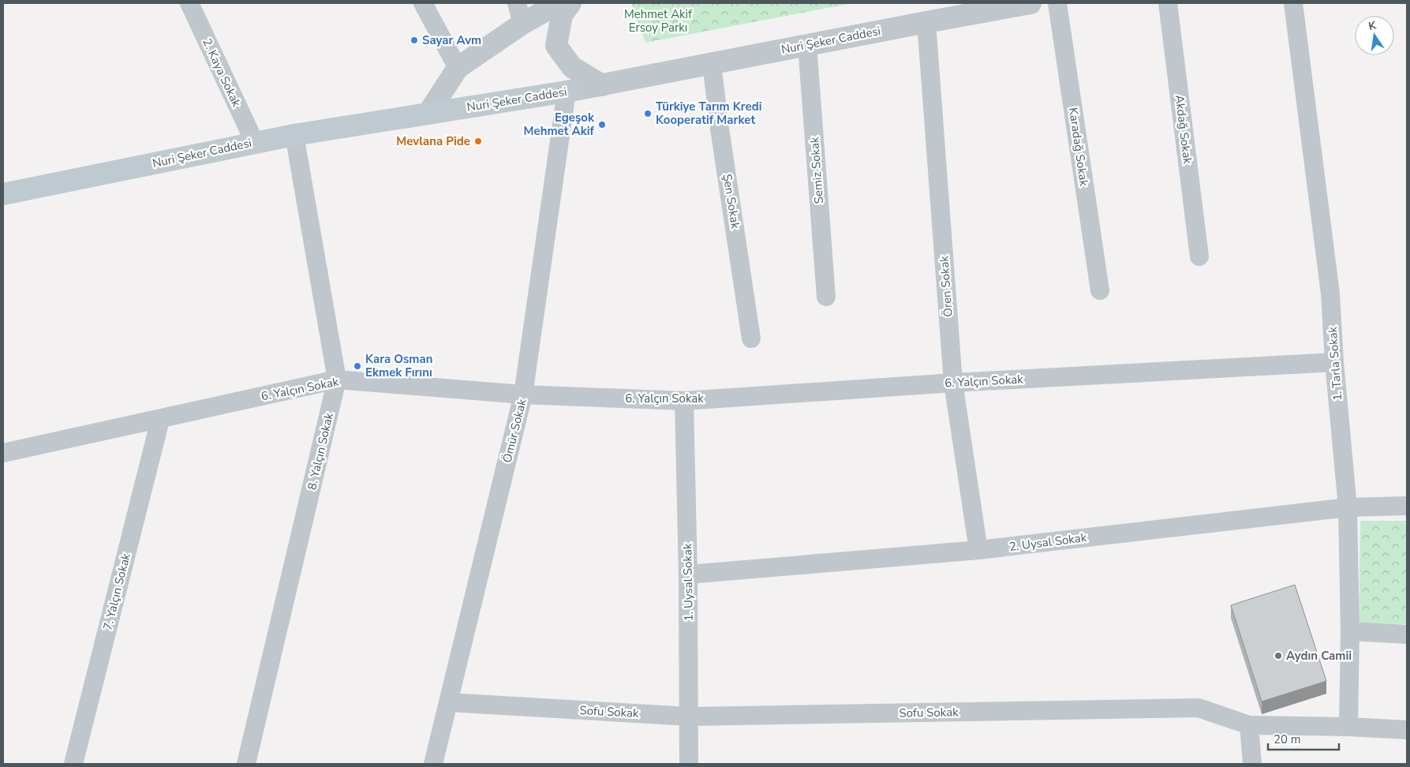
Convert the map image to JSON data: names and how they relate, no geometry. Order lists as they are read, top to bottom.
{
  "streets": {
    "main road": ["Nuri Şeker Caddesi"],
    "street": [
      "2. Kaya Sokak",
      "Akdağ Sokak",
      "Karadağ Sokak",
      "Semiz Sokak",
      "Şen Sokak",
      "Ören Sokak",
      "1. Tarla Sokak",
      "6. Yalçın Sokak",
      "Ömür Sokak",
      "8. Yalçın Sokak",
      "2. Uysal Sokak",
      "1. Uysal Sokak",
      "7. Yalçın Sokak",
      "Sofu Sokak"
    ]
  },
  "crossings": [
    ["Nuri Şeker Caddesi", "2. Kaya Sokak"],
    ["Nuri Şeker Caddesi", "Semiz Sokak"],
    ["Nuri Şeker Caddesi", "Şen Sokak"],
    ["Nuri Şeker Caddesi", "Ören Sokak"],
    ["Nuri Şeker Caddesi", "Ömür Sokak"],
    ["Nuri Şeker Caddesi", "8. Yalçın Sokak"],
    ["Ören Sokak", "6. Yalçın Sokak"],
    ["Ören Sokak", "2. Uysal Sokak"],
    ["1. Tarla Sokak", "6. Yalçın Sokak"],
    ["1. Tarla Sokak", "2. Uysal Sokak"],
    ["1. Tarla Sokak", "Sofu Sokak"],
    ["6. Yalçın Sokak", "Ömür Sokak"],
    ["6. Yalçın Sokak", "8. Yalçın Sokak"],
    ["6. Yalçın Sokak", "1. Uysal Sokak"],
    ["6. Yalçın Sokak", "7. Yalçın Sokak"],
    ["Ömür Sokak", "Sofu Sokak"],
    ["2. Uysal Sokak", "1. Uysal Sokak"],
    ["1. Uysal Sokak", "Sofu Sokak"]
  ],
  "parks": ["Mehmet Akif Ersoy Parkı"],
  "places": [
    "Sayar Avm",
    "Türkiye Tarım Kredi Kooperatif Market",
    "Egeşok Mehmet Akif",
    "Mevlana Pide",
    "Kara Osman Ekmek Fırını",
    "Aydın Camii"
  ],
  "scale_bar": "20 m",
  "north": "top"
}
